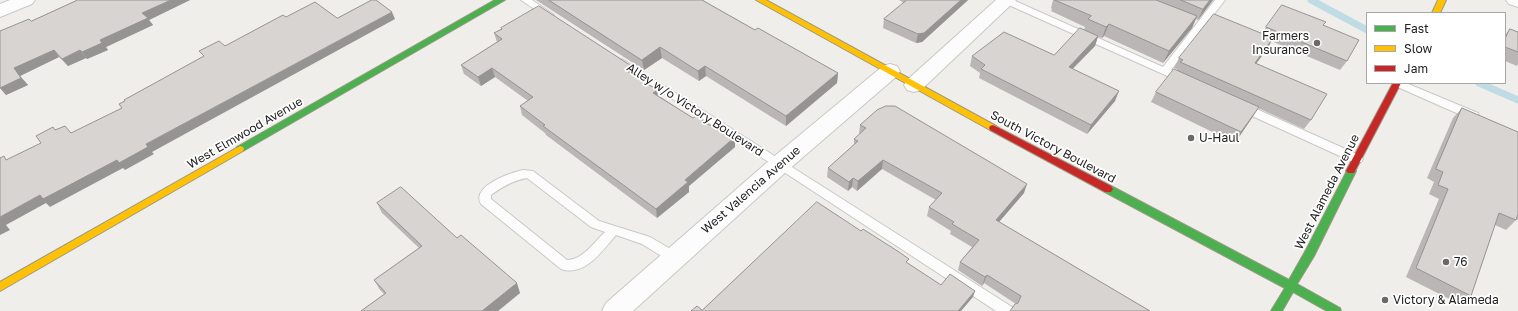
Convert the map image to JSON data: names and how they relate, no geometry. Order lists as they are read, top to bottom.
{
  "streets": {
    "main road": ["West Elmwood Avenue", "South Victory Boulevard", "West Alameda Avenue"],
    "street": ["West Valencia Avenue"],
    "lane": ["Alley w/o Victory Boulevard"]
  },
  "crossings": [
    ["Alley w/o Victory Boulevard", "West Valencia Avenue"],
    ["South Victory Boulevard", "West Valencia Avenue"],
    ["South Victory Boulevard", "West Alameda Avenue"]
  ],
  "places": [
    "Farmers Insurance",
    "U-Haul",
    "76",
    "Victory & Alameda"
  ],
  "legend": ["Fast", "Slow", "Jam"]
}
